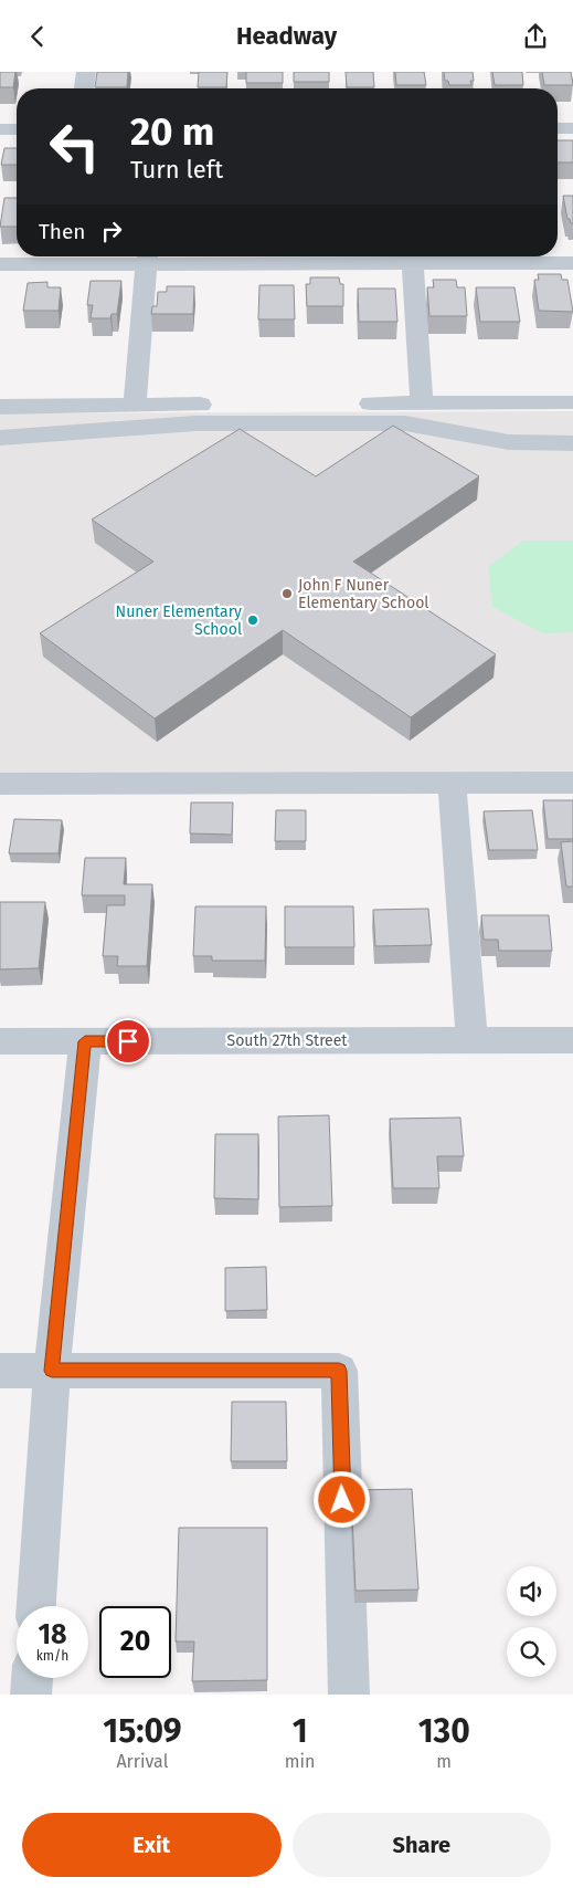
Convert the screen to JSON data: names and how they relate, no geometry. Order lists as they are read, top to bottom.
{
  "streets": {
    "street": ["South 27th Street"]
  },
  "places": ["John F Nuner Elementary School", "Nuner Elementary School"],
  "page": {
    "header": "Headway",
    "turn": ["20 m", "Turn left"],
    "then": "Then",
    "speed": "18 km/h",
    "limit": "20",
    "eta": [
      "15:09",
      "Arrival",
      "1",
      "min",
      "130",
      "m"
    ],
    "buttons": ["Exit", "Share"]
  }
}
